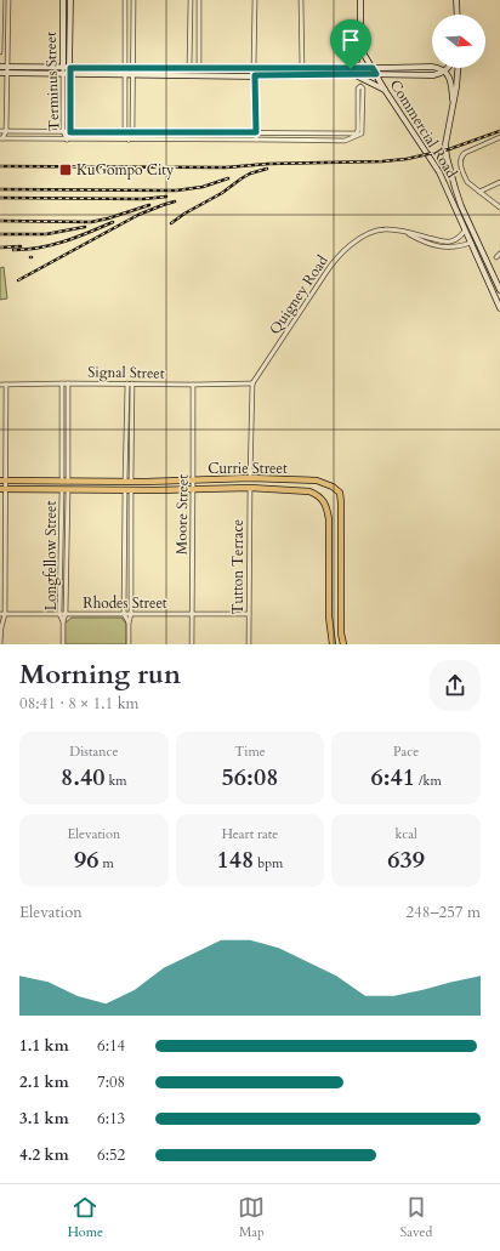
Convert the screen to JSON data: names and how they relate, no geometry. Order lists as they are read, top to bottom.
{
  "streets": {
    "main road": ["Currie Street"],
    "street": [
      "Terminus Street",
      "Commercial Road",
      "Quigney Road",
      "Signal Street",
      "Moore Street",
      "Longfellow Street",
      "Tutton Terrace",
      "Rhodes Street"
    ]
  },
  "crossings": [
    ["Commercial Road", "Quigney Road"],
    ["Quigney Road", "Signal Street"],
    ["Signal Street", "Moore Street"],
    ["Signal Street", "Longfellow Street"],
    ["Currie Street", "Moore Street"],
    ["Currie Street", "Longfellow Street"],
    ["Currie Street", "Tutton Terrace"],
    ["Moore Street", "Rhodes Street"],
    ["Longfellow Street", "Rhodes Street"],
    ["Tutton Terrace", "Rhodes Street"]
  ],
  "places": {
    "transit": ["KuGompo City"]
  },
  "north": "right",
  "page": {
    "heading": ["Morning run", "08:41 · 8 × 1.1 km"],
    "stats": [
      ["Distance", "8.40 km"],
      ["Time", "56:08"],
      ["Pace", "6:41 /km"],
      ["Elevation", "96 m"],
      ["Heart rate", "148 bpm"],
      ["kcal", "639"]
    ],
    "chart": ["Elevation", "248–257 m"],
    "list": [
      {
        "name": "1.1 km",
        "note": "6:14"
      },
      {
        "name": "2.1 km",
        "note": "7:08"
      },
      {
        "name": "3.1 km",
        "note": "6:13"
      },
      {
        "name": "4.2 km",
        "note": "6:52"
      }
    ],
    "tabs": ["Home", "Map", "Saved"]
  }
}
